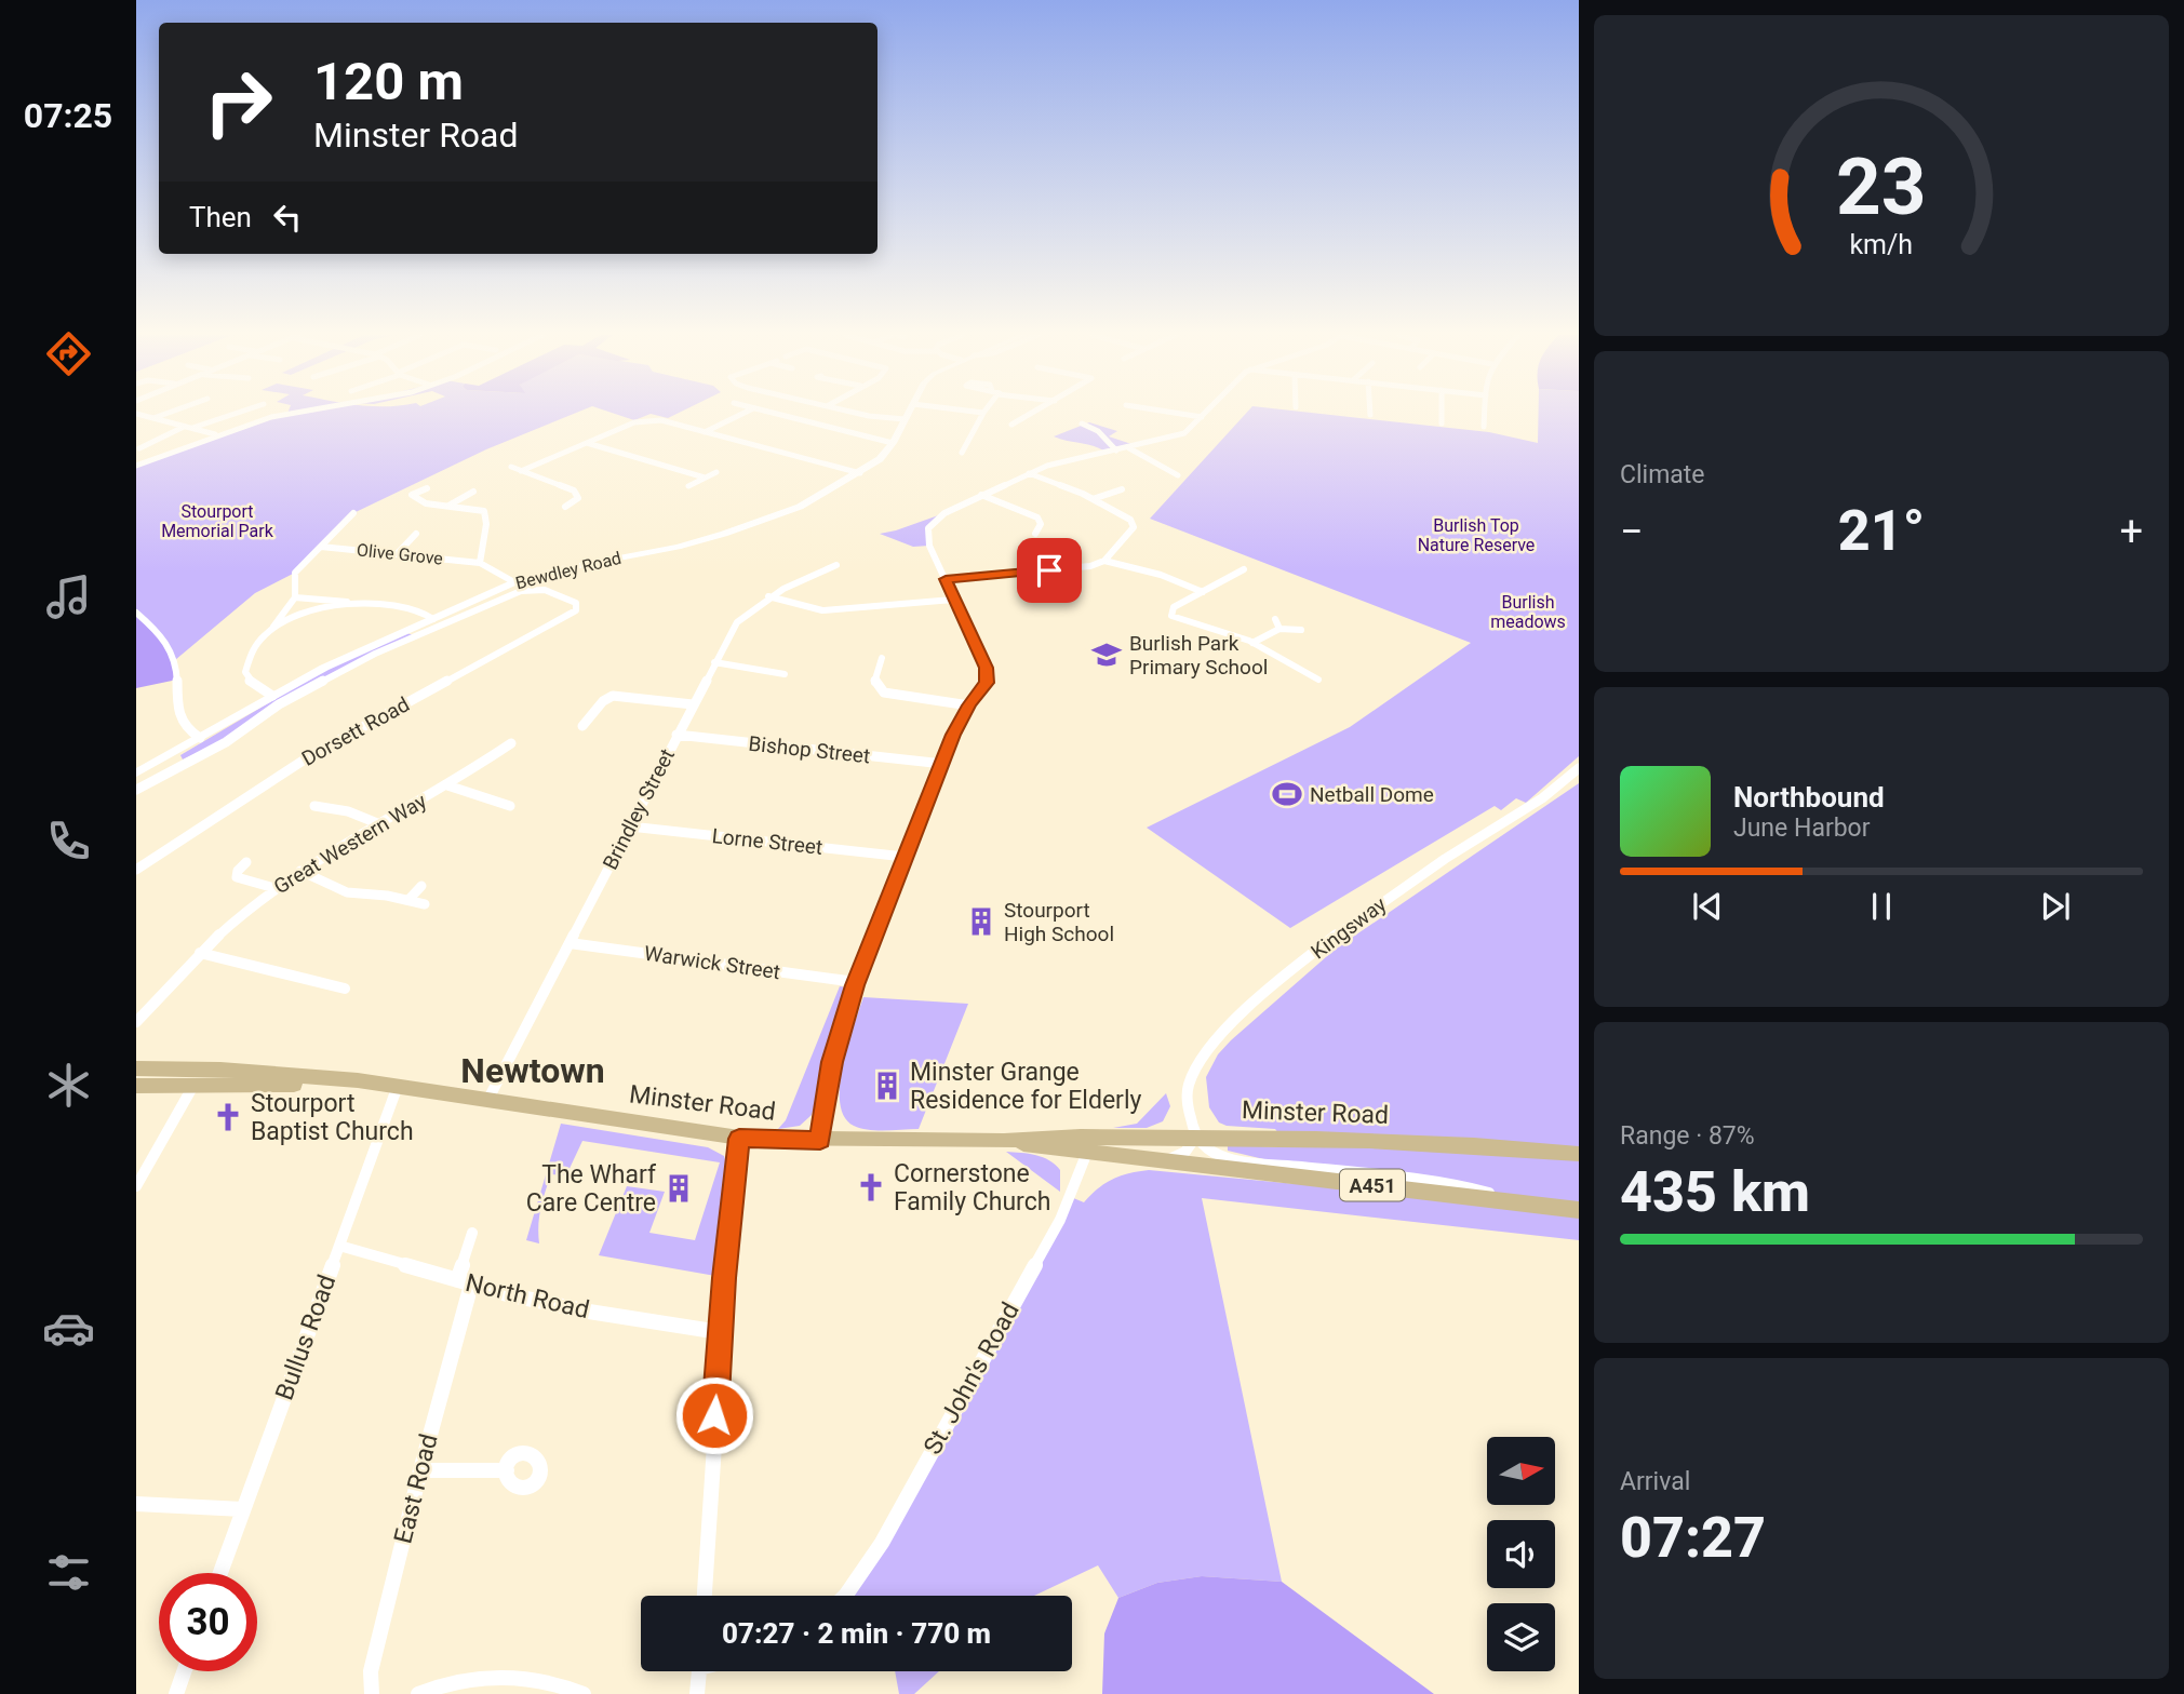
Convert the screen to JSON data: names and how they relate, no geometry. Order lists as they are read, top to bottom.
{
  "streets": {
    "main road": ["Bewdley Road", "Minster Road", "A451"],
    "street": [
      "Olive Grove",
      "Dorsett Road",
      "Bishop Street",
      "Brindley Street",
      "Lorne Street",
      "Great Western Way",
      "Kingsway",
      "Warwick Street",
      "North Road",
      "Bullus Road",
      "St. John's Road",
      "East Road"
    ]
  },
  "crossings": [
    ["Olive Grove", "Bewdley Road"],
    ["Bewdley Road", "Dorsett Road"],
    ["Bishop Street", "Brindley Street"],
    ["Brindley Street", "Lorne Street"],
    ["Brindley Street", "Warwick Street"],
    ["Brindley Street", "Minster Road"],
    ["Kingsway", "Minster Road"],
    ["Minster Road", "Bullus Road"],
    ["Minster Road", "St. John's Road"],
    ["North Road", "Bullus Road"],
    ["North Road", "East Road"]
  ],
  "districts": ["Newtown"],
  "parks": ["Stourport Memorial Park", "Burlish Top Nature Reserve", "Burlish meadows"],
  "places": {
    "school or university": ["Burlish Park Primary School"],
    "sports": ["Netball Dome"],
    "building": ["Stourport High School", "Minster Grange Residence for Elderly", "The Wharf Care Centre"],
    "church": ["Stourport Baptist Church", "Cornerstone Family Church"]
  },
  "north": "right",
  "page": {
    "tabs": "07:25",
    "turn": ["120 m", "Minster Road"],
    "then": "Then",
    "tile": [
      "Climate",
      ["Range · 87%", "435 km"],
      ["Arrival", "07:27"]
    ],
    "heat": ["−", "21°", "+"],
    "song": ["Northbound", "June Harbor"],
    "limit": "30",
    "trip": "07:27 · 2 min · 770 m",
    "gauge": ["23", "km/h"]
  }
}
